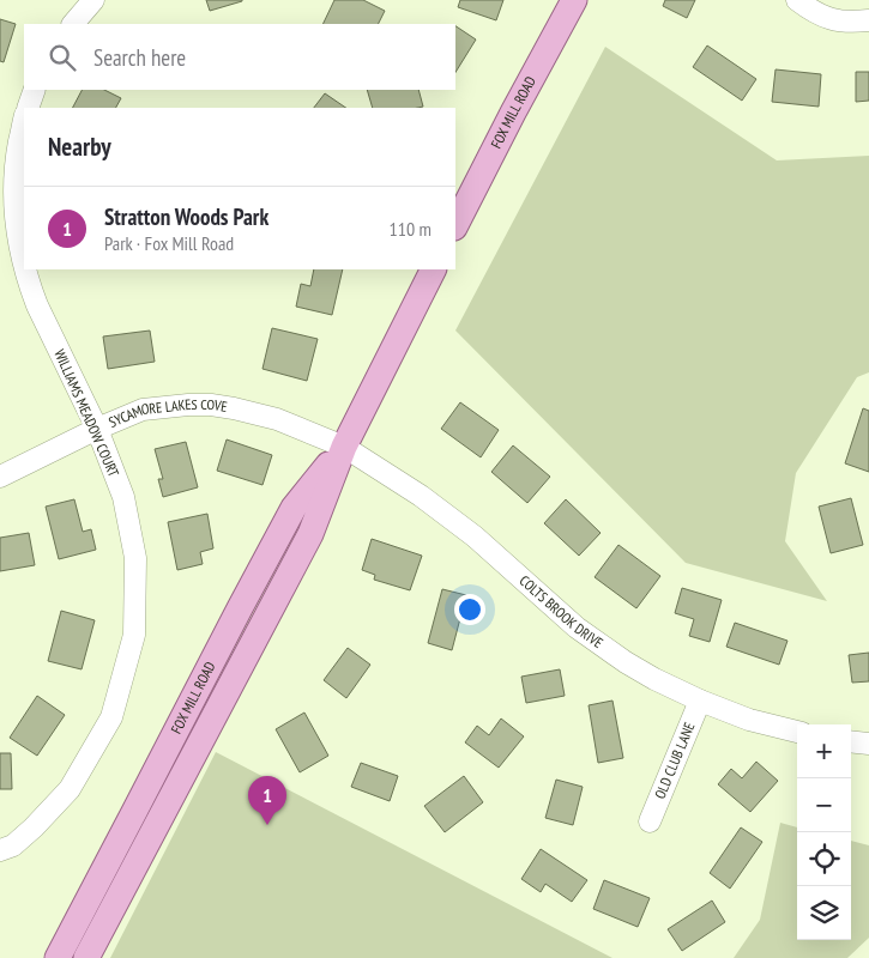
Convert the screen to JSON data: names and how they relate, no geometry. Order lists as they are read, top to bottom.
{
  "streets": {
    "main road": ["FOX MILL ROAD"],
    "street": [
      "WILLIAMS MEADOW COURT",
      "SYCAMORE LAKES COVE",
      "COLTS BROOK DRIVE",
      "OLD CLUB LANE"
    ]
  },
  "crossings": [
    ["FOX MILL ROAD", "SYCAMORE LAKES COVE"],
    ["FOX MILL ROAD", "COLTS BROOK DRIVE"],
    ["WILLIAMS MEADOW COURT", "SYCAMORE LAKES COVE"],
    ["SYCAMORE LAKES COVE", "COLTS BROOK DRIVE"],
    ["COLTS BROOK DRIVE", "OLD CLUB LANE"]
  ],
  "page": {
    "search": "Search here",
    "heading": "Nearby",
    "list": [
      {
        "mark": "1",
        "name": "Stratton Woods Park",
        "note": "Park · Fox Mill Road",
        "value": "110 m"
      }
    ],
    "map_buttons": ["+", "−"],
    "pins": "1"
  }
}
